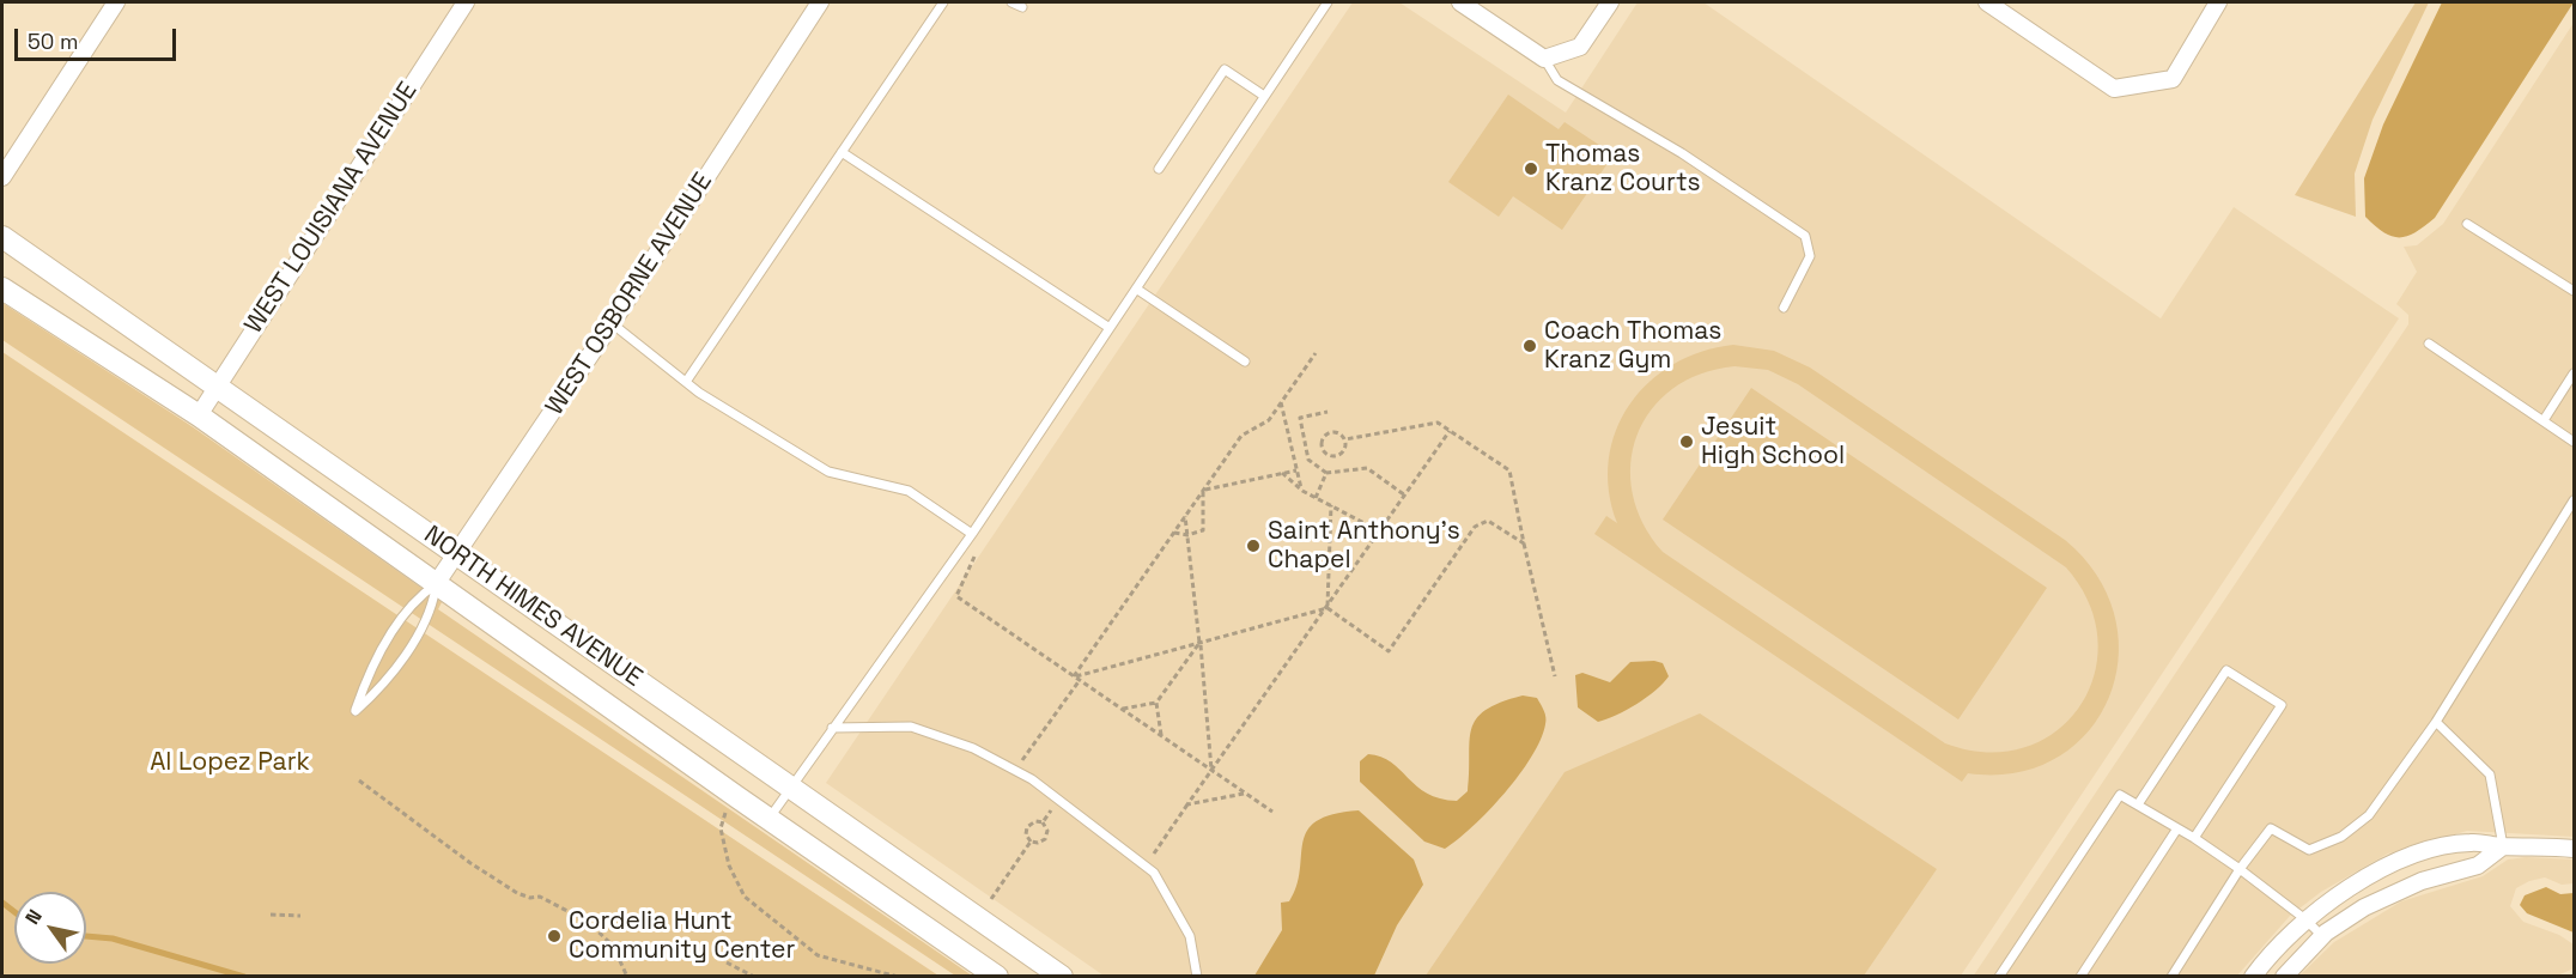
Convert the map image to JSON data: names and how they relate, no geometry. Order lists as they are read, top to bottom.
{
  "streets": {
    "street": ["WEST LOUISIANA AVENUE", "WEST OSBORNE AVENUE", "NORTH HIMES AVENUE"]
  },
  "crossings": [
    ["WEST LOUISIANA AVENUE", "NORTH HIMES AVENUE"],
    ["WEST OSBORNE AVENUE", "NORTH HIMES AVENUE"]
  ],
  "parks": ["Al Lopez Park"],
  "places": [
    "Thomas Kranz Courts",
    "Coach Thomas Kranz Gym",
    "Jesuit High School",
    "Saint Anthony's Chapel",
    "Cordelia Hunt Community Center"
  ],
  "scale_bar": "50 m",
  "north": "top left"
}
